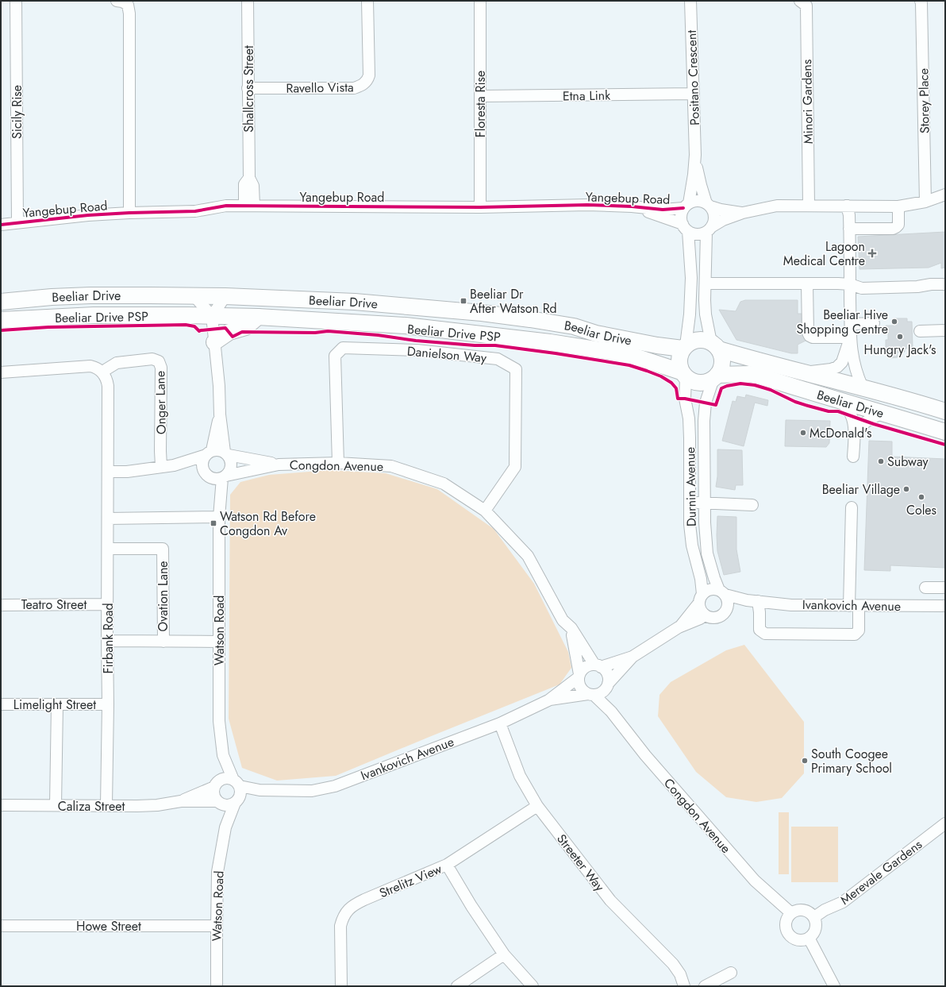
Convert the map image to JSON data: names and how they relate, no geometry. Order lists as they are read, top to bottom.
{
  "streets": {
    "highway": ["Beeliar Drive"],
    "street": [
      "Positano Crescent",
      "Ravello Vista",
      "Shallcross Street",
      "Etna Link",
      "Storey Place",
      "Minori Gardens",
      "Floresta Rise",
      "Sicily Rise",
      "Yangebup Road",
      "Danielson Way",
      "Onger Lane",
      "Congdon Avenue",
      "Durnin Avenue",
      "Ovation Lane",
      "Teatro Street",
      "Ivankovich Avenue",
      "Watson Road",
      "Firbank Road",
      "Limelight Street",
      "Caliza Street",
      "Streeter Way",
      "Merevale Gardens",
      "Strelitz View",
      "Howe Street"
    ],
    "cycle path": ["Beeliar Drive PSP"]
  },
  "crossings": [
    ["Positano Crescent", "Etna Link"],
    ["Positano Crescent", "Yangebup Road"],
    ["Ravello Vista", "Shallcross Street"],
    ["Shallcross Street", "Yangebup Road"],
    ["Etna Link", "Floresta Rise"],
    ["Floresta Rise", "Yangebup Road"],
    ["Sicily Rise", "Yangebup Road"],
    ["Beeliar Drive", "Durnin Avenue"],
    ["Danielson Way", "Congdon Avenue"],
    ["Onger Lane", "Firbank Road"],
    ["Congdon Avenue", "Ivankovich Avenue"],
    ["Congdon Avenue", "Watson Road"],
    ["Congdon Avenue", "Merevale Gardens"],
    ["Durnin Avenue", "Ivankovich Avenue"],
    ["Ovation Lane", "Firbank Road"],
    ["Teatro Street", "Firbank Road"],
    ["Ivankovich Avenue", "Watson Road"],
    ["Ivankovich Avenue", "Caliza Street"],
    ["Ivankovich Avenue", "Streeter Way"],
    ["Watson Road", "Caliza Street"],
    ["Watson Road", "Howe Street"],
    ["Firbank Road", "Limelight Street"],
    ["Firbank Road", "Caliza Street"],
    ["Streeter Way", "Strelitz View"]
  ],
  "places": {
    "health": ["Lagoon Medical Centre"],
    "transit": ["Beeliar Dr After Watson Rd", "Watson Rd Before Congdon Av"],
    "other": [
      "Beeliar Hive Shopping Centre",
      "Hungry Jack's",
      "McDonald's",
      "Subway",
      "Beeliar Village",
      "Coles",
      "South Coogee Primary School"
    ]
  }
}
